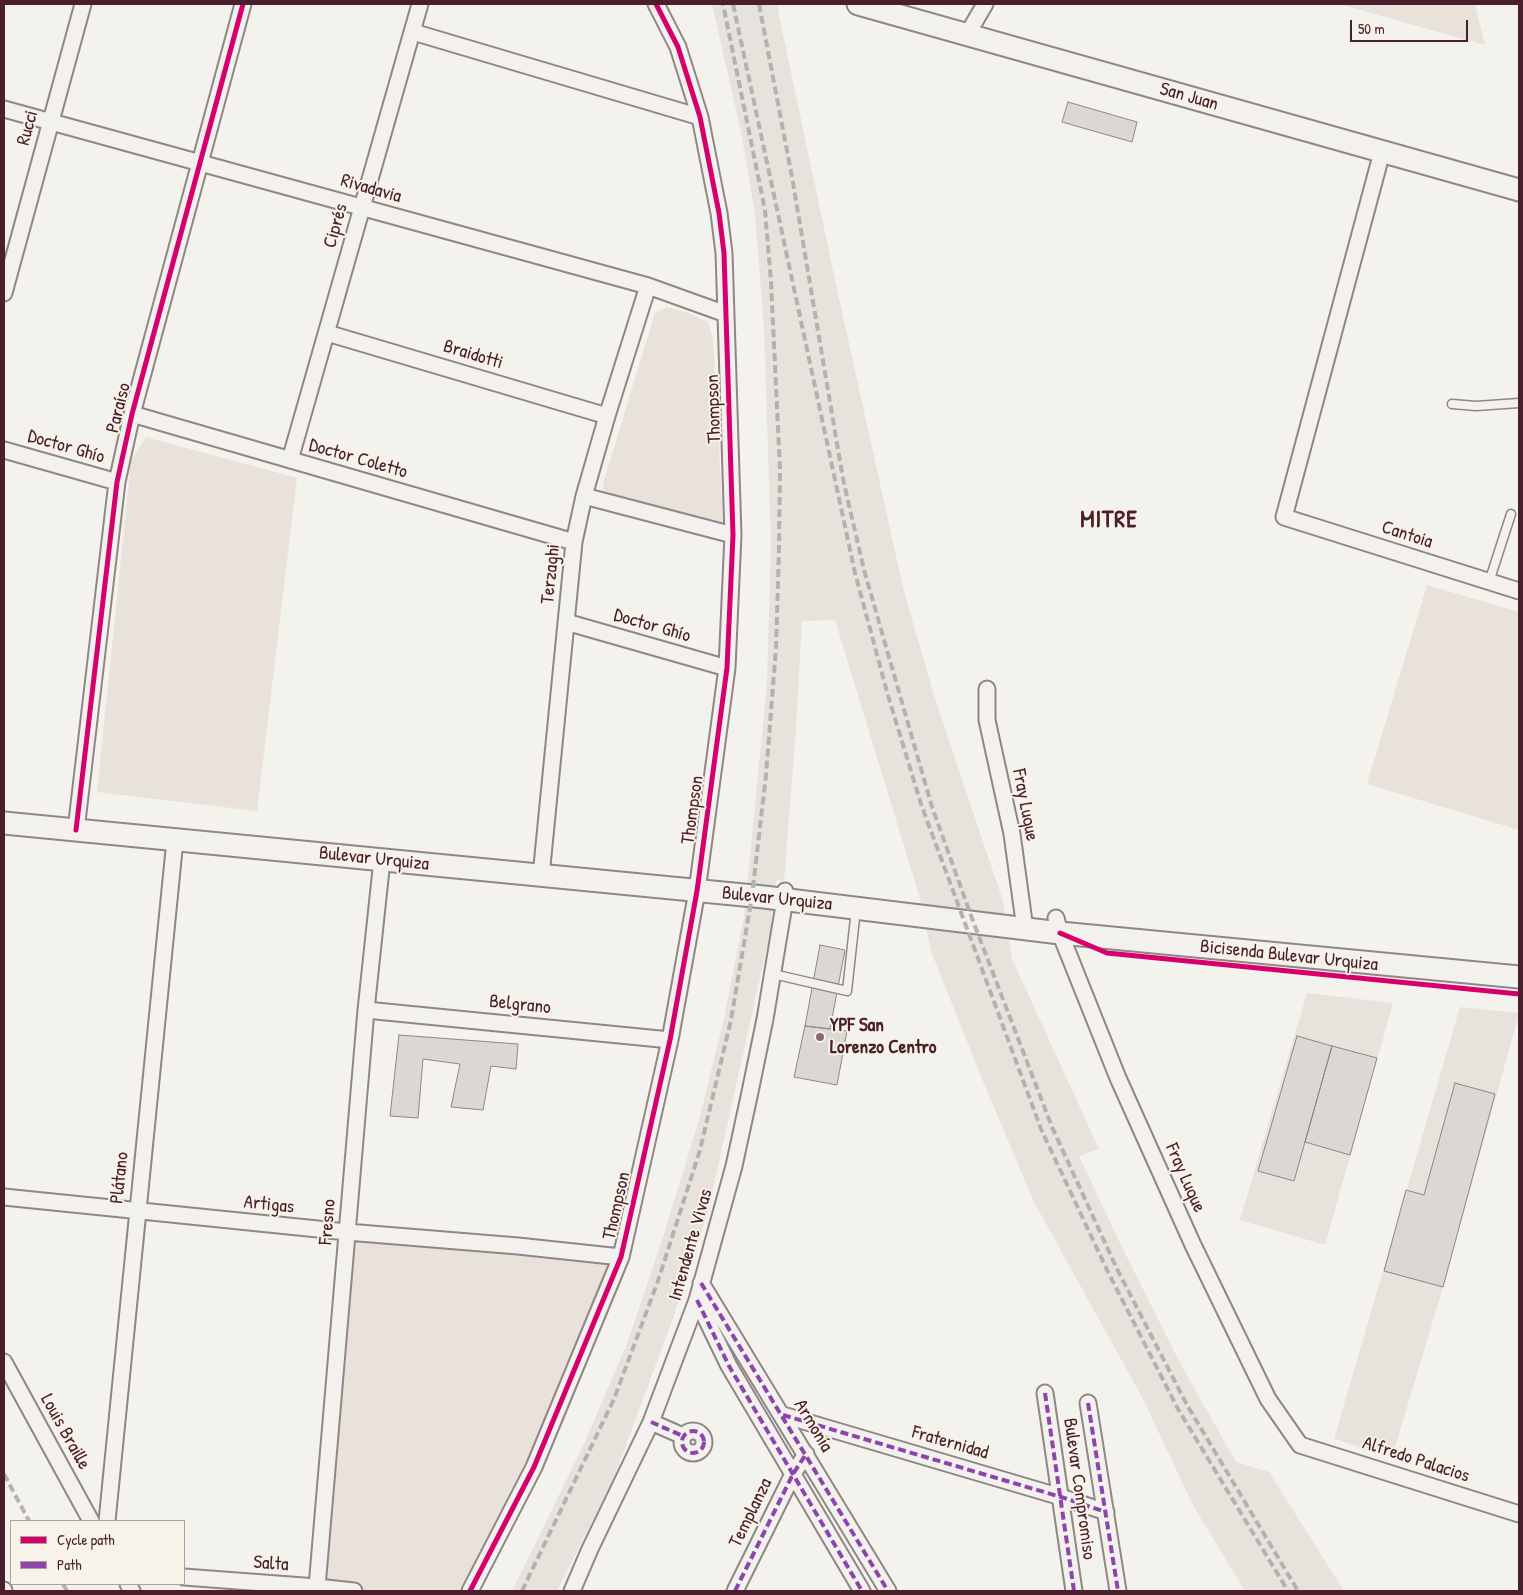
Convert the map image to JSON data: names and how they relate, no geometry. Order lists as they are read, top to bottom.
{
  "streets": {
    "main road": ["San Juan", "Bulevar Urquiza"],
    "street": [
      "Rucci",
      "Rivadavia",
      "Ciprés",
      "Braidotti",
      "Paraíso",
      "Thompson",
      "Doctor Ghío",
      "Doctor Coletto",
      "Cantoia",
      "Terzaghi",
      "Fray Luque",
      "Belgrano",
      "Plátano",
      "Artigas",
      "Fresno",
      "Intendente Vivas",
      "Armonía",
      "Louis Braille",
      "Fraternidad",
      "Alfredo Palacios",
      "Bulevar Compromiso",
      "Templanza",
      "Salta"
    ],
    "cycle path": ["Bicisenda Bulevar Urquiza"]
  },
  "crossings": [
    ["San Juan", "Cantoia"],
    ["Rucci", "Rivadavia"],
    ["Rivadavia", "Ciprés"],
    ["Rivadavia", "Paraíso"],
    ["Rivadavia", "Thompson"],
    ["Rivadavia", "Terzaghi"],
    ["Ciprés", "Braidotti"],
    ["Ciprés", "Doctor Coletto"],
    ["Braidotti", "Terzaghi"],
    ["Paraíso", "Doctor Ghío"],
    ["Paraíso", "Doctor Coletto"],
    ["Paraíso", "Bulevar Urquiza"],
    ["Thompson", "Doctor Ghío"],
    ["Thompson", "Bulevar Urquiza"],
    ["Thompson", "Belgrano"],
    ["Thompson", "Artigas"],
    ["Doctor Ghío", "Terzaghi"],
    ["Doctor Coletto", "Terzaghi"],
    ["Terzaghi", "Bulevar Urquiza"],
    ["Fray Luque", "Bulevar Urquiza"],
    ["Fray Luque", "Alfredo Palacios"],
    ["Bulevar Urquiza", "Plátano"],
    ["Bulevar Urquiza", "Fresno"],
    ["Bulevar Urquiza", "Intendente Vivas"],
    ["Belgrano", "Fresno"],
    ["Plátano", "Artigas"],
    ["Artigas", "Fresno"],
    ["Fresno", "Salta"],
    ["Intendente Vivas", "Armonía"],
    ["Armonía", "Fraternidad"],
    ["Armonía", "Templanza"],
    ["Fraternidad", "Bulevar Compromiso"]
  ],
  "districts": ["MITRE"],
  "places": ["YPF San Lorenzo Centro"],
  "legend": ["Cycle path", "Path"],
  "scale_bar": "50 m"
}
